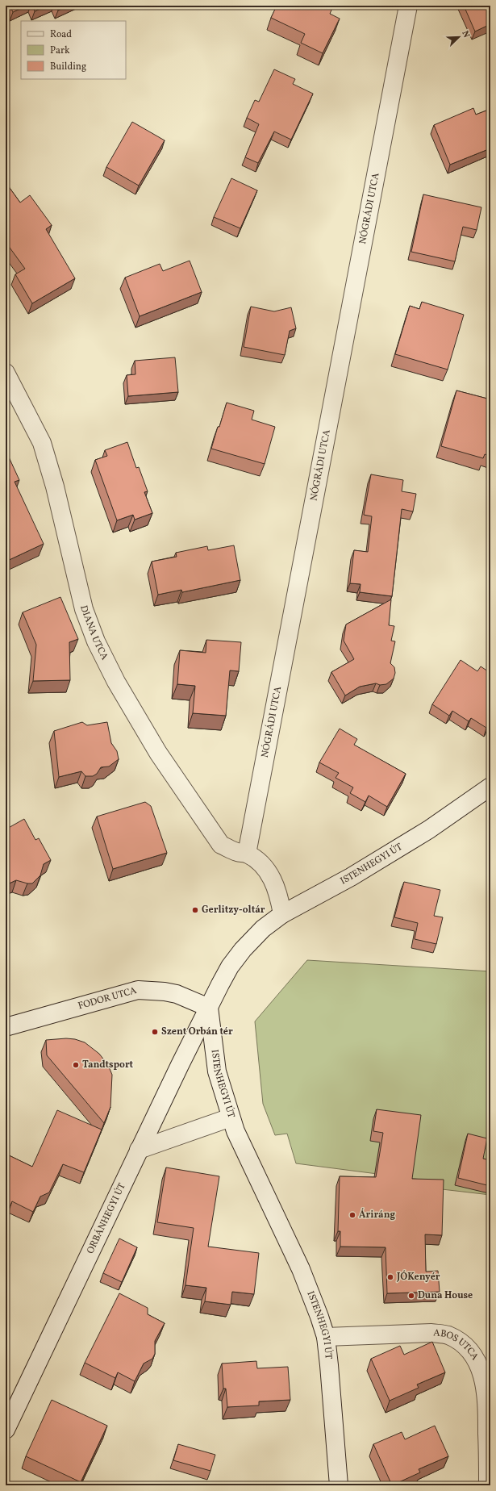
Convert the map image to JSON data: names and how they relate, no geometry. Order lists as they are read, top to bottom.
{
  "streets": {
    "street": [
      "NÓGRÁDI UTCA",
      "DIANA UTCA",
      "ISTENHEGYI ÚT",
      "FODOR UTCA",
      "ORBÁNHEGYI ÚT",
      "ABOS UTCA"
    ]
  },
  "crossings": [
    ["NÓGRÁDI UTCA", "DIANA UTCA"],
    ["ISTENHEGYI ÚT", "FODOR UTCA"],
    ["ISTENHEGYI ÚT", "ORBÁNHEGYI ÚT"],
    ["ISTENHEGYI ÚT", "ABOS UTCA"],
    ["FODOR UTCA", "ORBÁNHEGYI ÚT"]
  ],
  "places": [
    "Gerlitzy-oltár",
    "Szent Orbán tér",
    "Tandtsport",
    "Áriráng",
    "JÓKenyér",
    "Duna House"
  ],
  "legend": ["Road", "Park", "Building"],
  "north": "top right"
}
